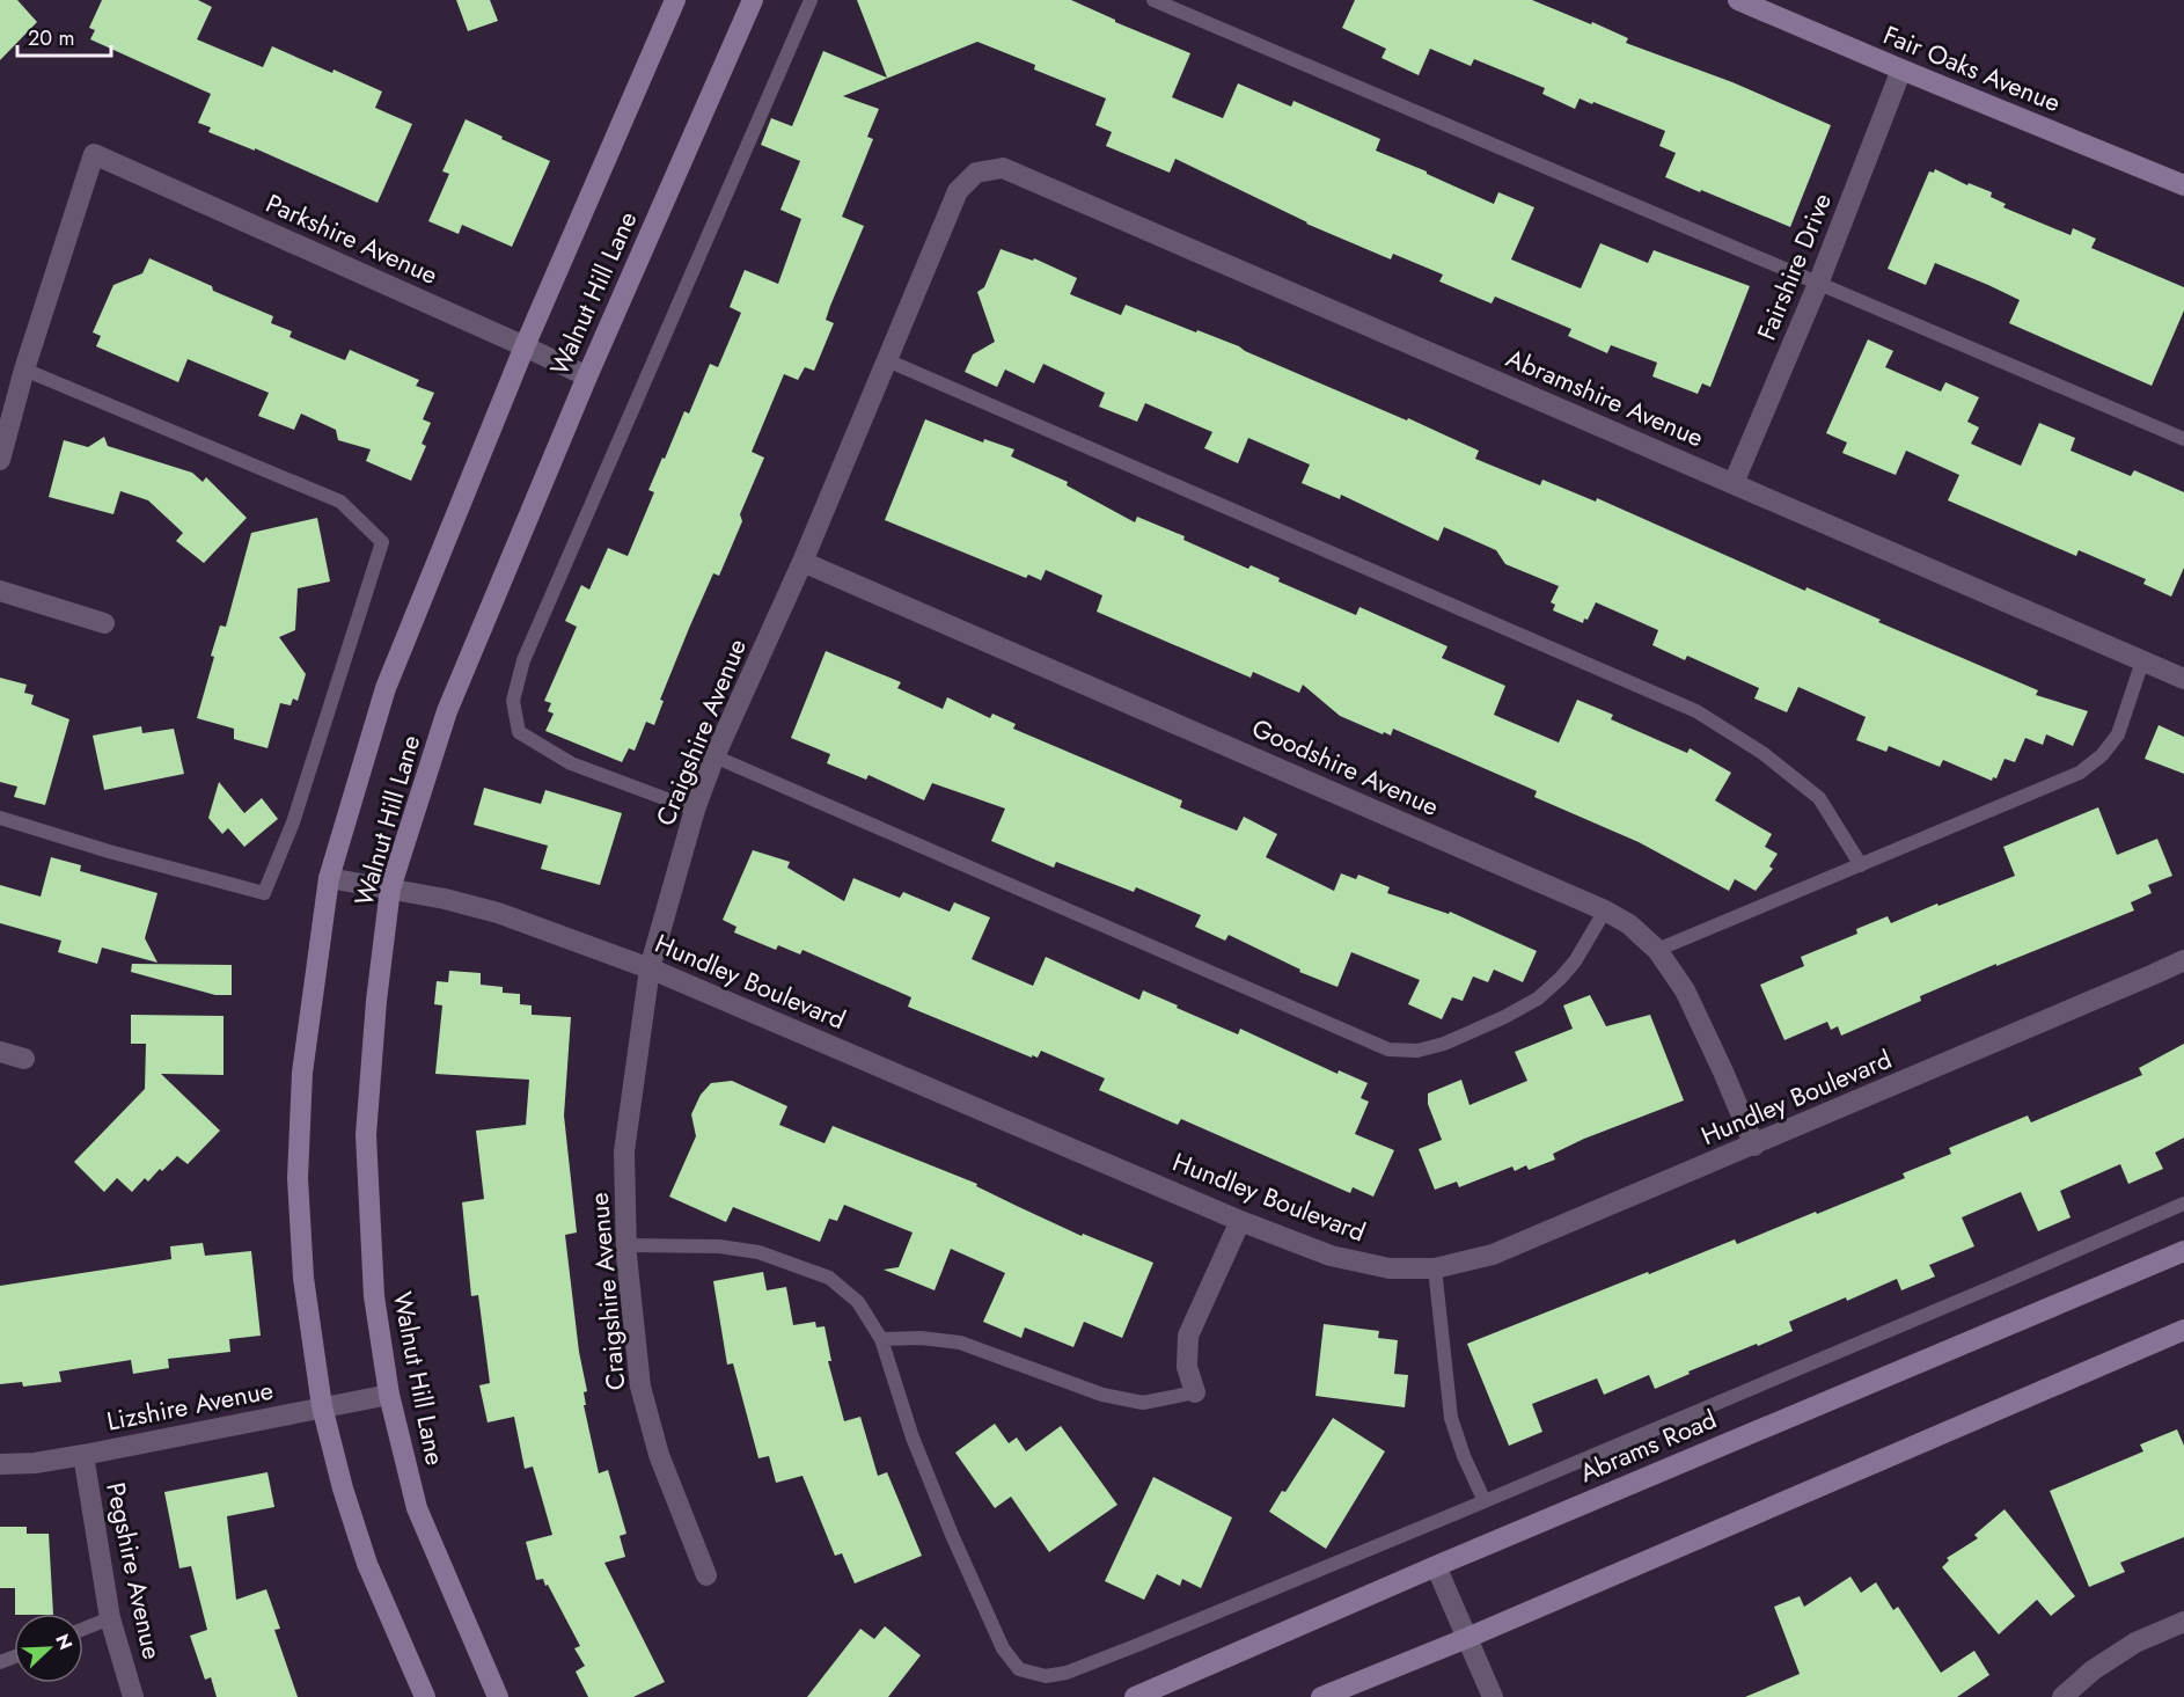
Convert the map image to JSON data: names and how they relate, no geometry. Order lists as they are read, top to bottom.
{
  "streets": {
    "main road": ["Fair Oaks Avenue", "Walnut Hill Lane", "Abrams Road"],
    "street": [
      "Parkshire Avenue",
      "Fairshire Drive",
      "Abramshire Avenue",
      "Craigshire Avenue",
      "Goodshire Avenue",
      "Hundley Boulevard",
      "Lizshire Avenue",
      "Pegshire Avenue"
    ]
  },
  "crossings": [
    ["Fair Oaks Avenue", "Fairshire Drive"],
    ["Parkshire Avenue", "Walnut Hill Lane"],
    ["Fairshire Drive", "Abramshire Avenue"],
    ["Walnut Hill Lane", "Hundley Boulevard"],
    ["Walnut Hill Lane", "Lizshire Avenue"],
    ["Abramshire Avenue", "Craigshire Avenue"],
    ["Craigshire Avenue", "Goodshire Avenue"],
    ["Craigshire Avenue", "Hundley Boulevard"],
    ["Goodshire Avenue", "Hundley Boulevard"],
    ["Lizshire Avenue", "Pegshire Avenue"]
  ],
  "scale_bar": "20 m",
  "north": "top right"
}
